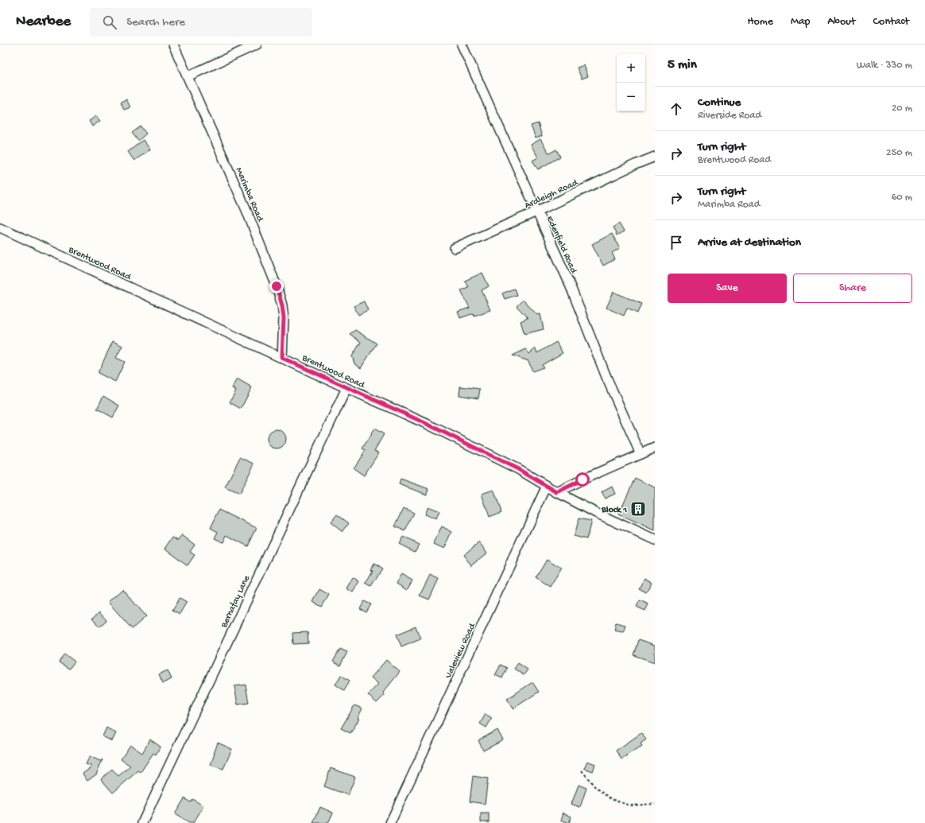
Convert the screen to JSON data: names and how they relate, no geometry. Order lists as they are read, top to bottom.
{
  "streets": {
    "street": [
      "Ardleigh Road",
      "Marimba Road",
      "Edenfield Road",
      "Brentwood Road",
      "Bernafay Lane",
      "Valeview Road"
    ]
  },
  "crossings": [
    ["Ardleigh Road", "Edenfield Road"],
    ["Marimba Road", "Brentwood Road"],
    ["Brentwood Road", "Bernafay Lane"],
    ["Brentwood Road", "Valeview Road"]
  ],
  "places": {
    "building": ["Block 1"]
  },
  "page": {
    "header": "Nearbee",
    "search": "Search here",
    "nav": [
      "Home",
      "Map",
      "About",
      "Contact"
    ],
    "heading": ["5 min", "Walk · 330 m"],
    "map_buttons": ["+", "−"],
    "list": [
      ["Continue", "Riverside Road", "20 m"],
      ["Turn right", "Brentwood Road", "250 m"],
      ["Turn right", "Marimba Road", "60 m"],
      "Arrive at destination"
    ],
    "buttons": ["Save", "Share"]
  }
}
